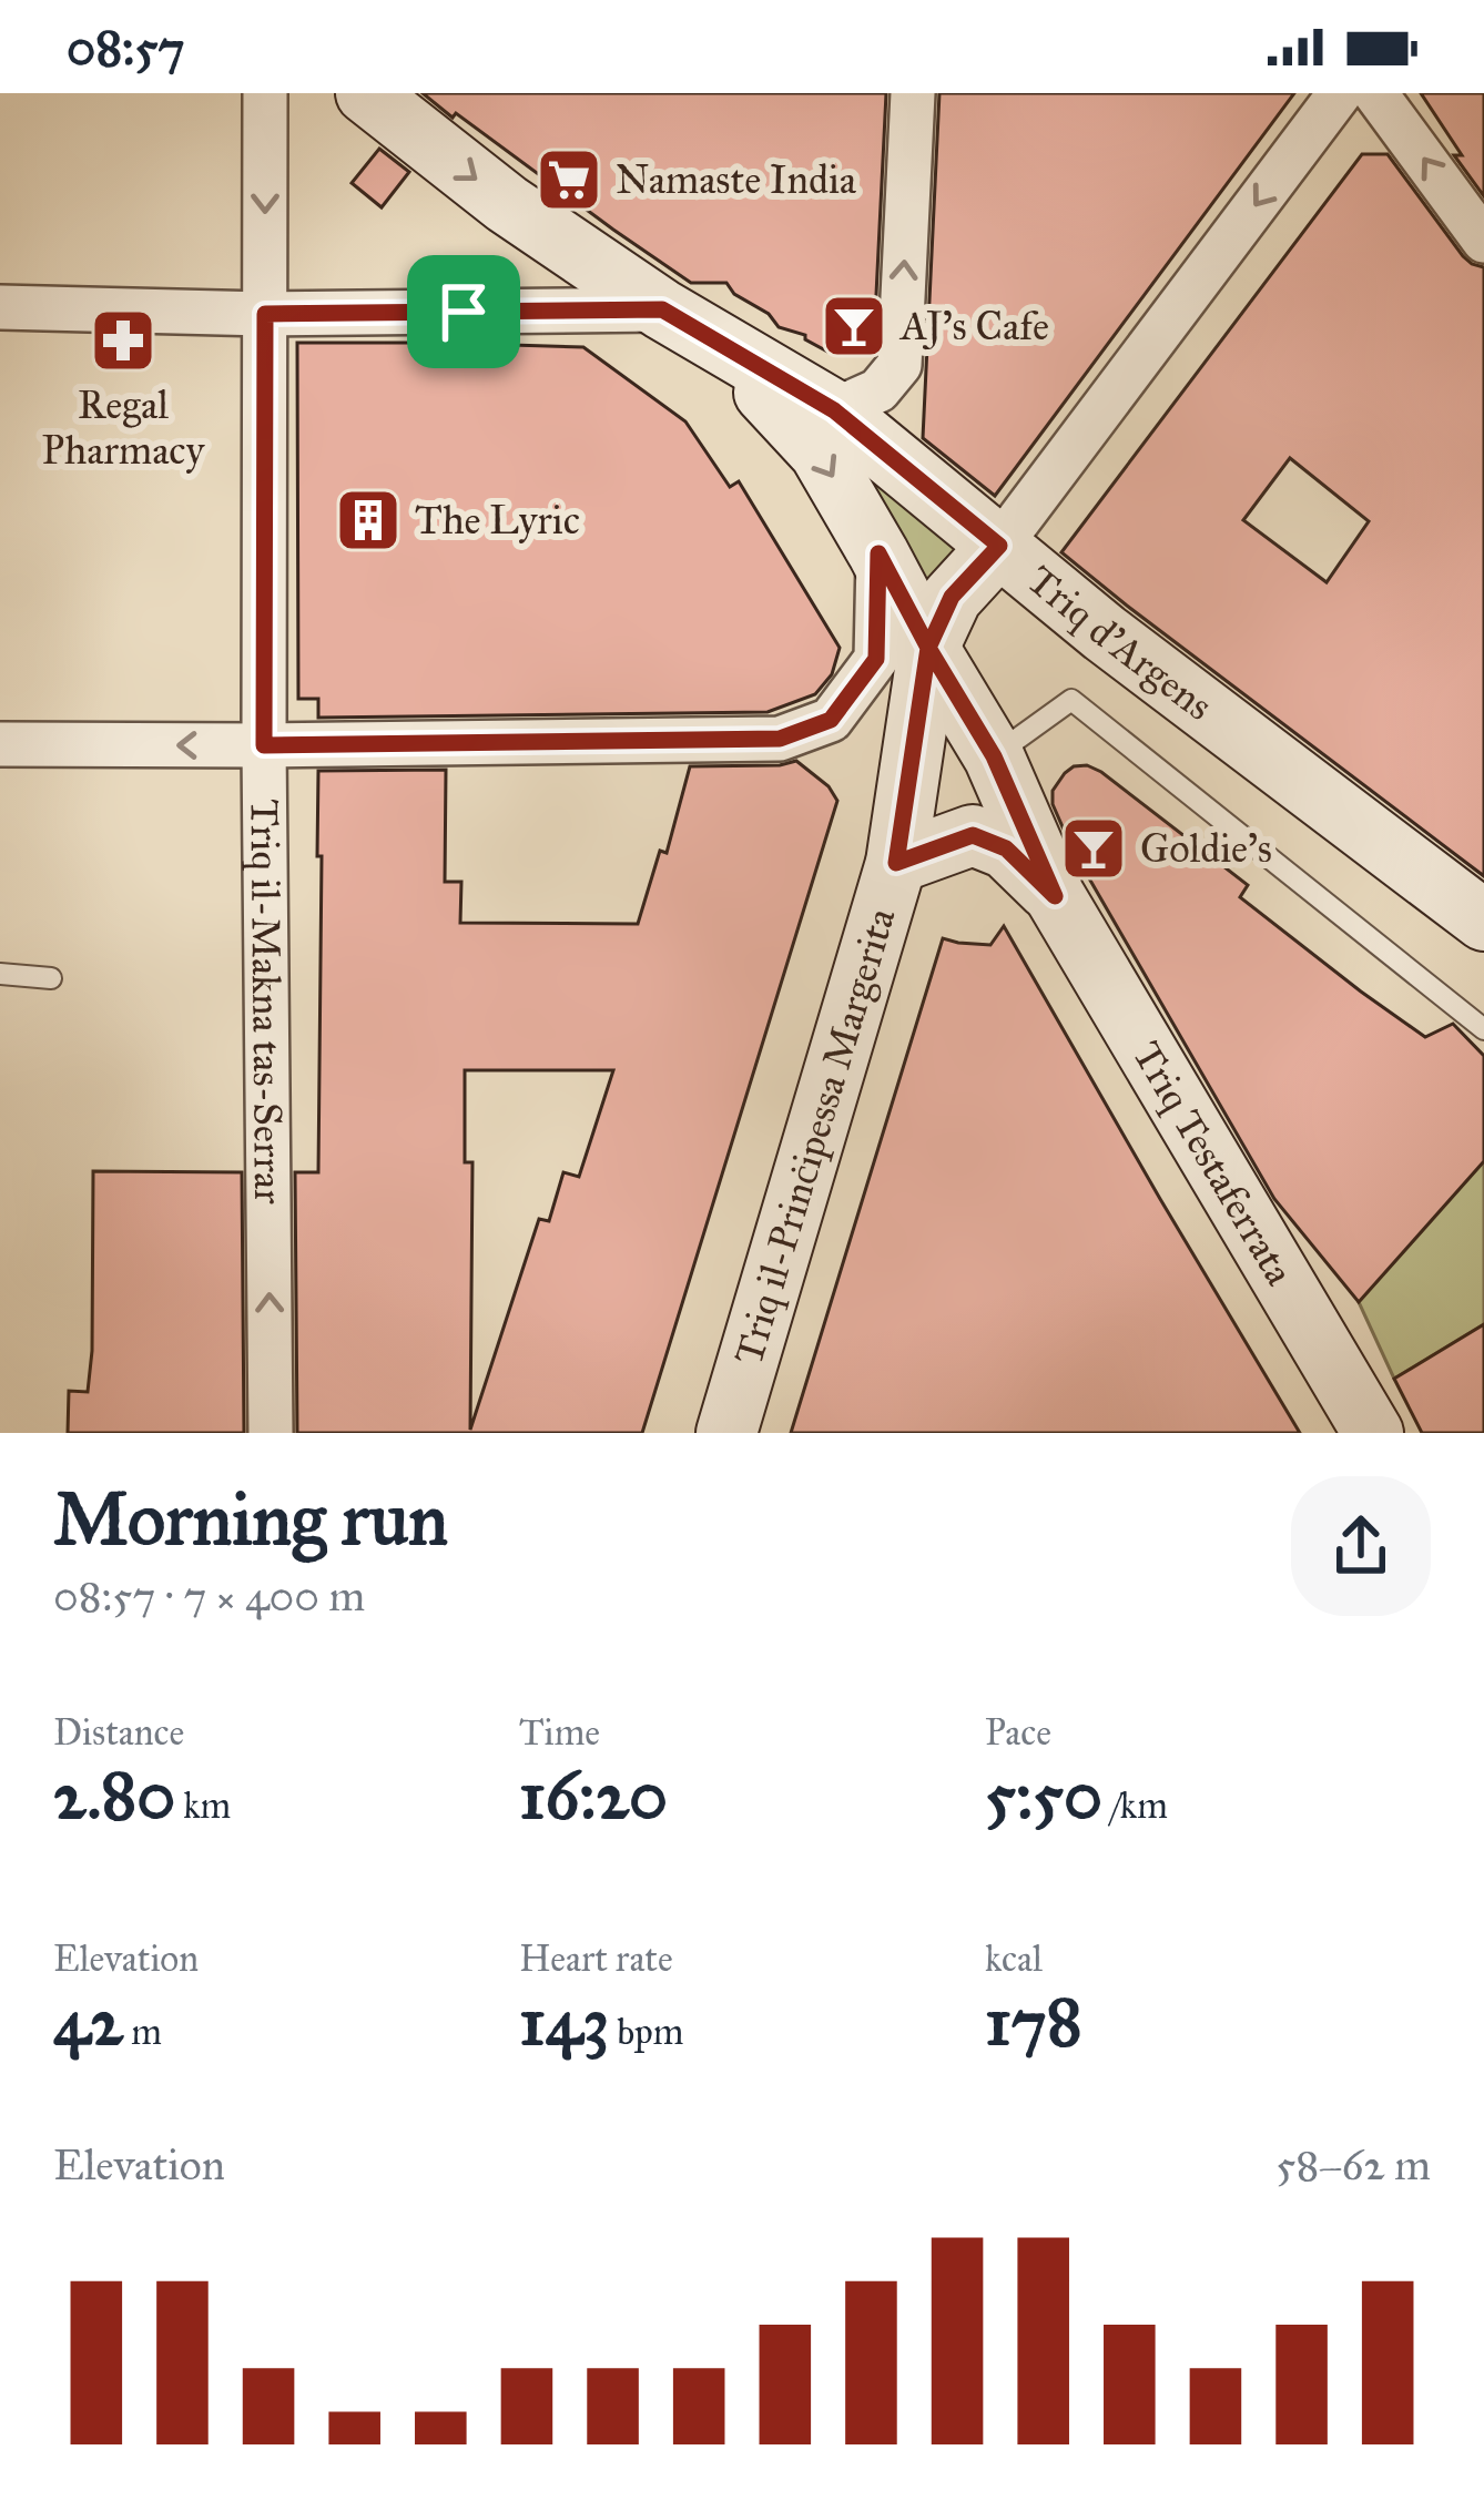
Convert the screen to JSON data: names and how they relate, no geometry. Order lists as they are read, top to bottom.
{
  "streets": {
    "main road": ["Triq d'Argens", "Triq il-Prinċipessa Margerita", "Triq Testaferrata"],
    "street": ["Triq il-Makna tas-Serrar"]
  },
  "crossings": [
    ["Triq d'Argens", "Triq il-Prinċipessa Margerita"],
    ["Triq d'Argens", "Triq Testaferrata"],
    ["Triq il-Prinċipessa Margerita", "Triq Testaferrata"]
  ],
  "places": {
    "supermarket": ["Namaste India"],
    "bar": ["AJ's Cafe", "Goldie's"],
    "pharmacy": ["Regal Pharmacy"],
    "building": ["The Lyric"]
  },
  "page": {
    "status": "08:57",
    "heading": ["Morning run", "08:57 · 7 × 400 m"],
    "stats": [
      ["Distance", "2.80 km"],
      ["Time", "16:20"],
      ["Pace", "5:50 /km"],
      ["Elevation", "42 m"],
      ["Heart rate", "143 bpm"],
      ["kcal", "178"]
    ],
    "chart": ["Elevation", "58–62 m"]
  }
}
